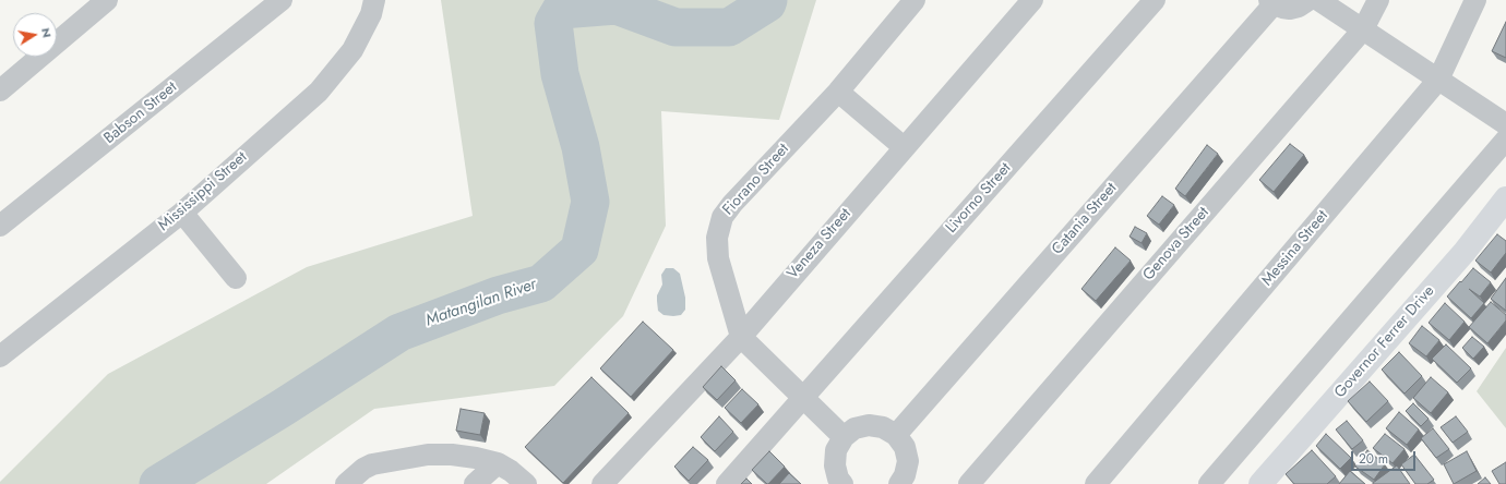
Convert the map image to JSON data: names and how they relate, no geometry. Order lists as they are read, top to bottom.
{
  "streets": {
    "main road": ["Governor Ferrer Drive"],
    "street": [
      "Babson Street",
      "Fiorano Street",
      "Mississippi Street",
      "Livorno Street",
      "Catania Street",
      "Veneza Street",
      "Genova Street",
      "Messina Street"
    ]
  },
  "crossings": [
    ["Fiorano Street", "Livorno Street"],
    ["Fiorano Street", "Veneza Street"]
  ],
  "water": ["Matangilan River"],
  "scale_bar": "20 m",
  "north": "right"
}
